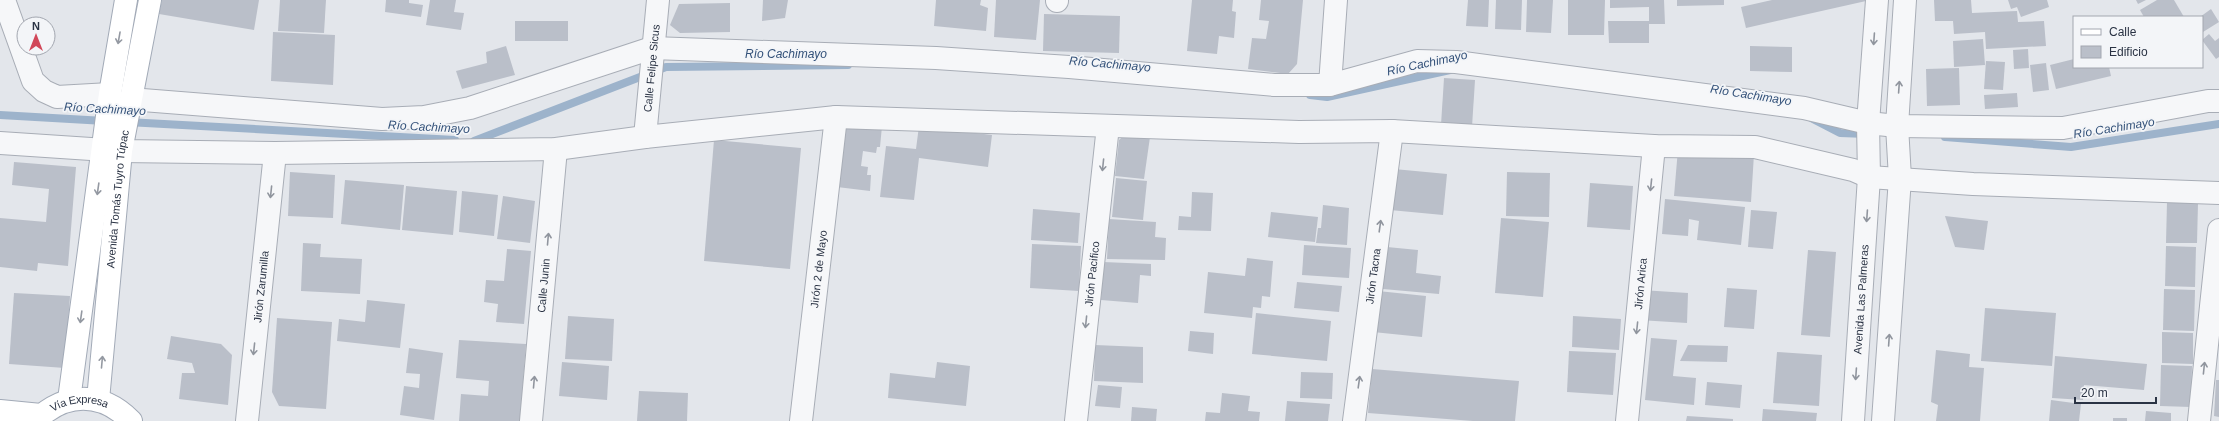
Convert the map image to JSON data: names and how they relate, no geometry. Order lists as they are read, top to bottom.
{
  "streets": {
    "main road": ["Avenida Tomás Tuyro Túpac", "Vía Expresa"],
    "street": [
      "Calle Felipe Sicus",
      "Jirón 2 de Mayo",
      "Jirón Pacifico",
      "Jirón Tacna",
      "Jirón Arica",
      "Calle Junin",
      "Jirón Zarumilla",
      "Avenida Las Palmeras"
    ]
  },
  "crossings": [
    ["Avenida Tomás Tuyro Túpac", "Vía Expresa"]
  ],
  "one_way": [
    "Jirón Pacifico",
    "Jirón Tacna",
    "Jirón Arica",
    "Calle Junin",
    "Jirón Zarumilla"
  ],
  "water": ["Río Cachimayo"],
  "legend": ["Calle", "Edificio"],
  "scale_bar": "20 m",
  "north": "top"
}
